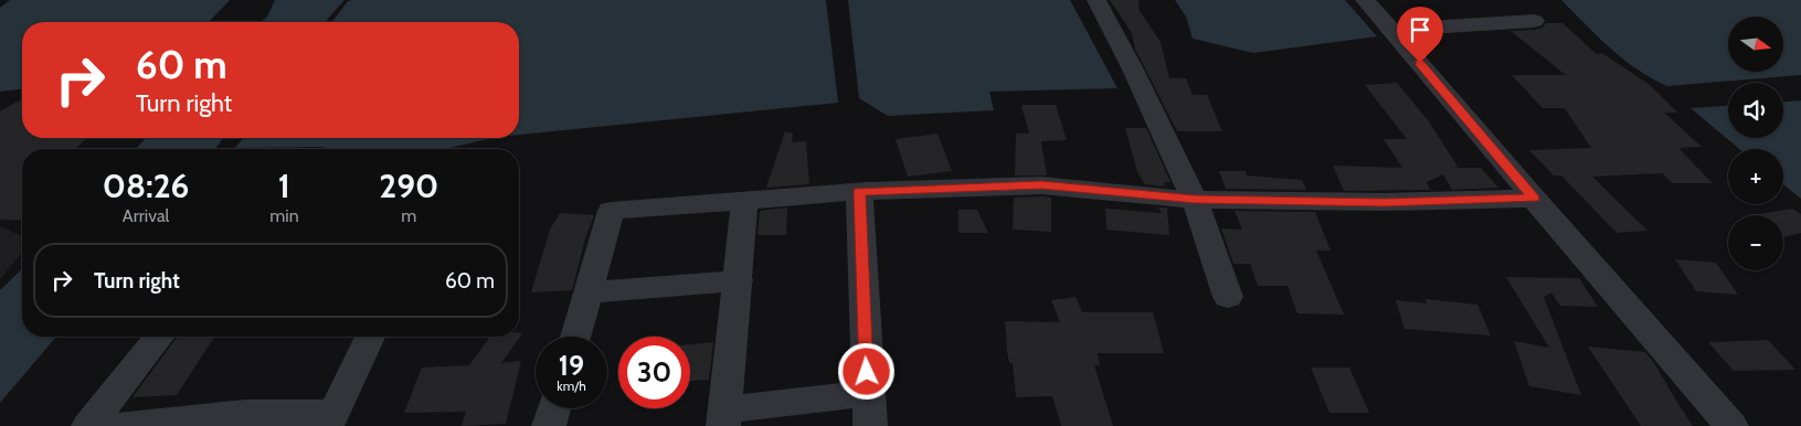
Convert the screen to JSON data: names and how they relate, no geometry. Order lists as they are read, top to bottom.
{
  "north": "right",
  "page": {
    "map_buttons": ["+", "−"],
    "turn": ["60 m", "Turn right"],
    "eta": [
      "08:26",
      "Arrival",
      "1",
      "min",
      "290",
      "m"
    ],
    "list": [
      {
        "name": "Turn right",
        "value": "60 m"
      }
    ],
    "speed": "19 km/h",
    "limit": "30"
  }
}
